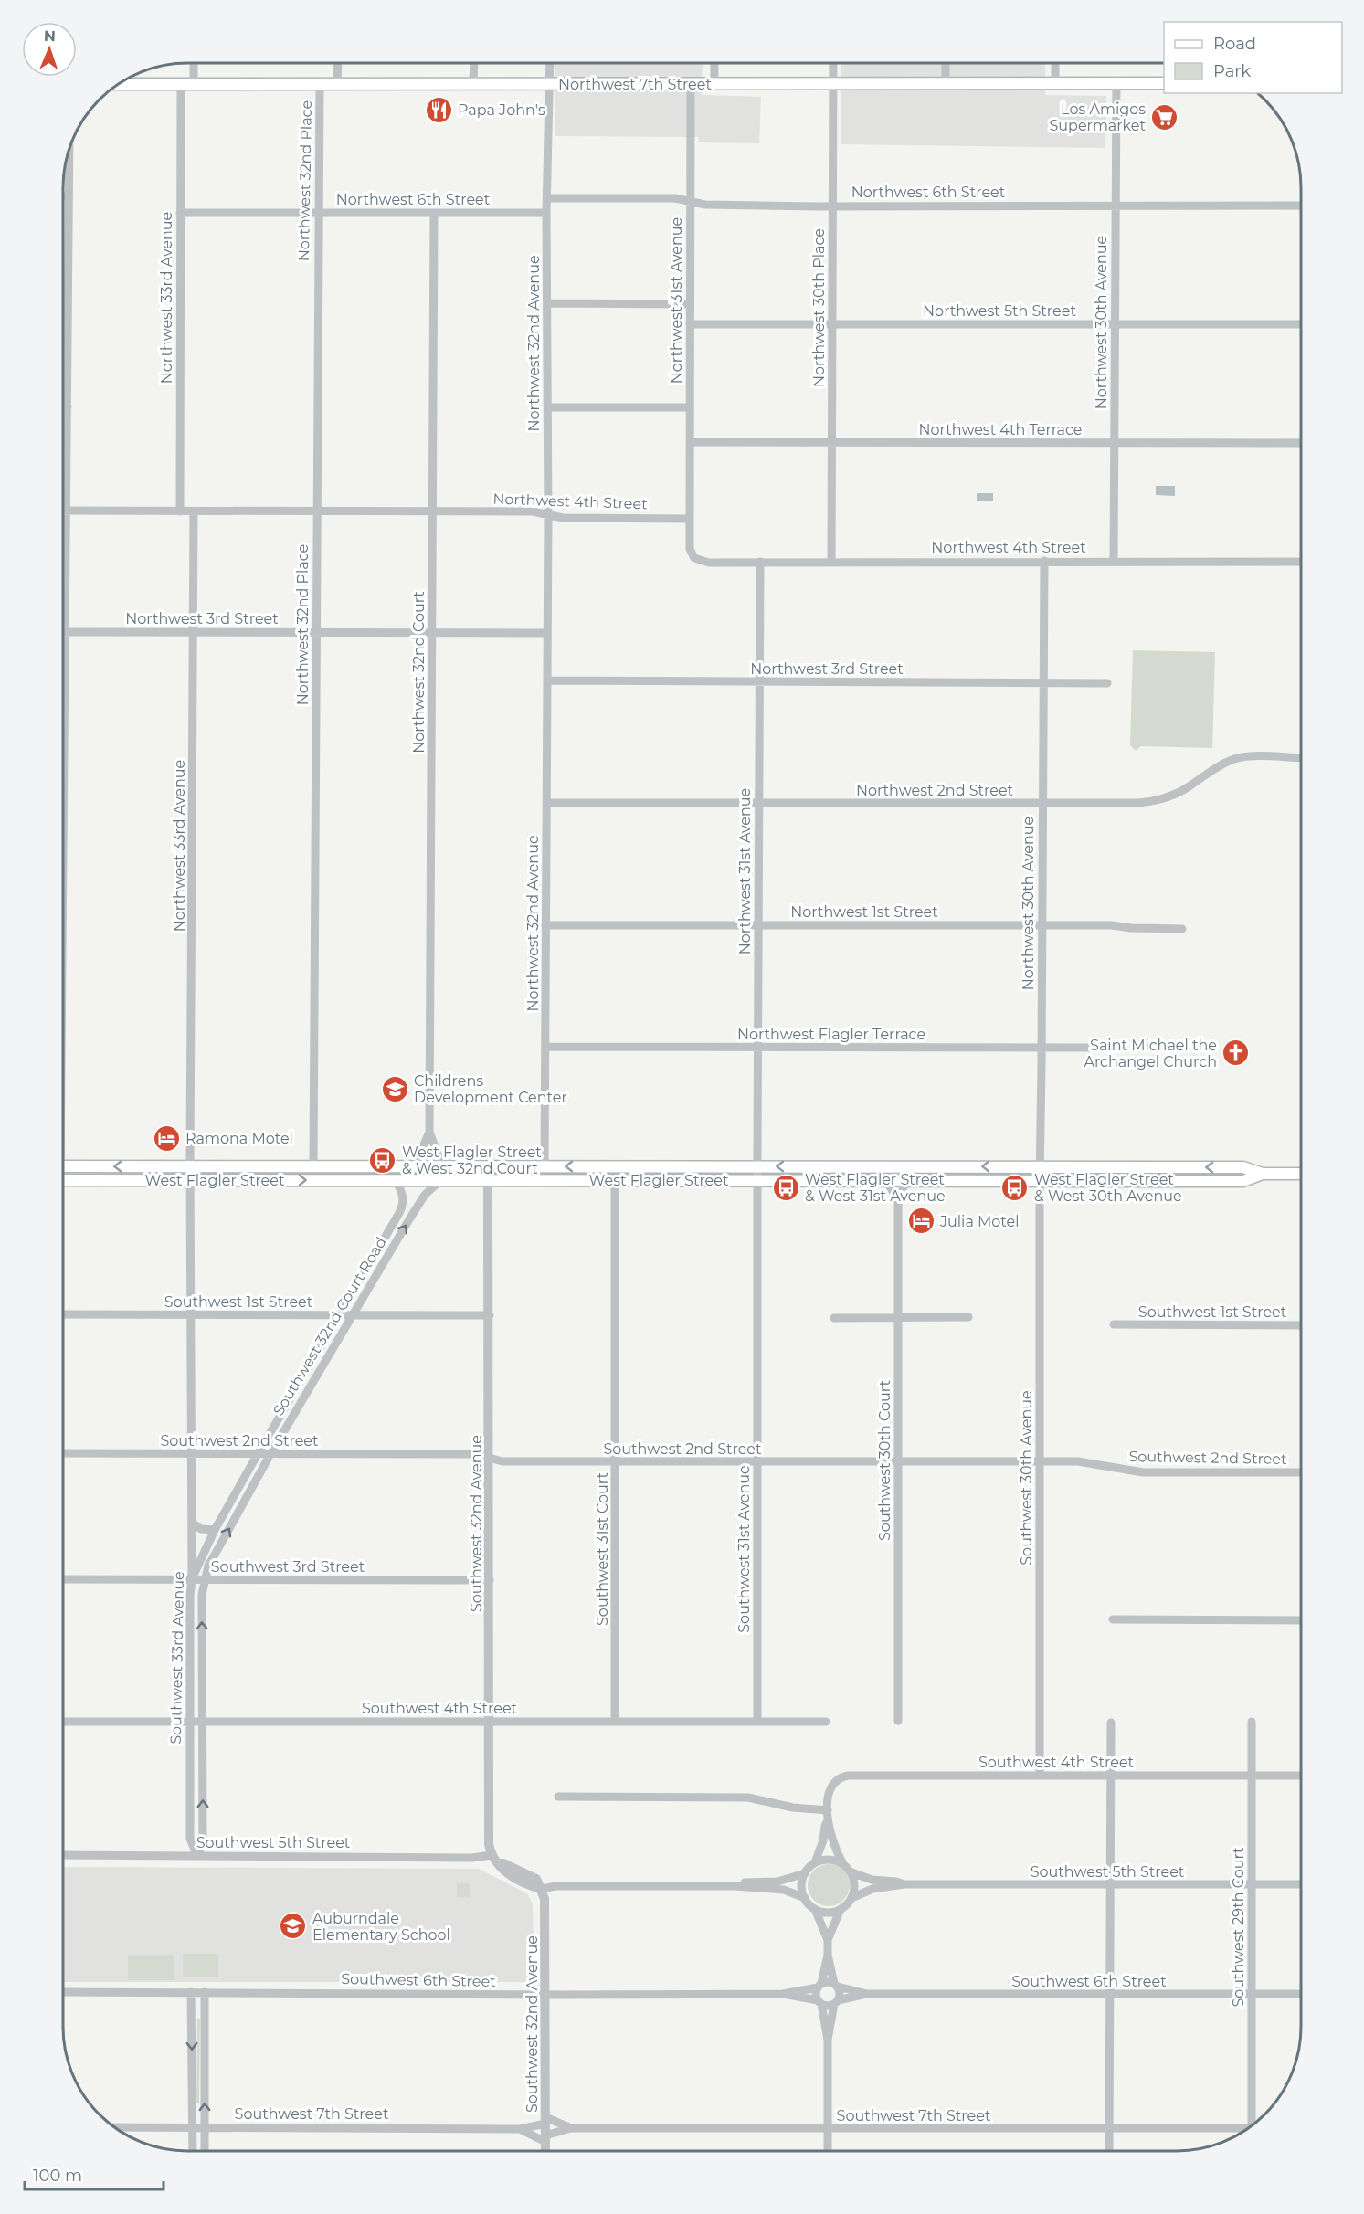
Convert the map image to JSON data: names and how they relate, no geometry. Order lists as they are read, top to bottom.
{
  "streets": {
    "main road": ["Northwest 7th Street", "West Flagler Street"],
    "street": [
      "Northwest 32nd Place",
      "Northwest 6th Street",
      "Northwest 33rd Avenue",
      "Northwest 31st Avenue",
      "Northwest 30th Place",
      "Northwest 5th Street",
      "Northwest 30th Avenue",
      "Northwest 32nd Avenue",
      "Northwest 4th Terrace",
      "Northwest 4th Street",
      "Northwest 3rd Street",
      "Northwest 32nd Court",
      "Northwest 2nd Street",
      "Northwest 1st Street",
      "Northwest Flagler Terrace",
      "Southwest 1st Street",
      "Southwest 32nd Court Road",
      "Southwest 2nd Street",
      "Southwest 30th Court",
      "Southwest 30th Avenue",
      "Southwest 32nd Avenue",
      "Southwest 31st Court",
      "Southwest 31st Avenue",
      "Southwest 3rd Street",
      "Southwest 33rd Avenue",
      "Southwest 4th Street",
      "Southwest 5th Street",
      "Southwest 29th Court",
      "Southwest 6th Street",
      "Southwest 7th Street"
    ]
  },
  "crossings": [
    ["Northwest 7th Street", "Northwest 32nd Place"],
    ["Northwest 7th Street", "Northwest 33rd Avenue"],
    ["Northwest 7th Street", "Northwest 31st Avenue"],
    ["Northwest 7th Street", "Northwest 30th Place"],
    ["Northwest 7th Street", "Northwest 30th Avenue"],
    ["Northwest 7th Street", "Northwest 32nd Avenue"],
    ["Northwest 32nd Place", "Northwest 6th Street"],
    ["Northwest 32nd Place", "Northwest 4th Street"],
    ["Northwest 32nd Place", "Northwest 3rd Street"],
    ["Northwest 32nd Place", "West Flagler Street"],
    ["Northwest 6th Street", "Northwest 33rd Avenue"],
    ["Northwest 6th Street", "Northwest 31st Avenue"],
    ["Northwest 6th Street", "Northwest 30th Place"],
    ["Northwest 6th Street", "Northwest 30th Avenue"],
    ["Northwest 6th Street", "Northwest 32nd Avenue"],
    ["Northwest 6th Street", "Northwest 32nd Court"],
    ["Northwest 33rd Avenue", "Northwest 4th Street"],
    ["Northwest 33rd Avenue", "Northwest 3rd Street"],
    ["Northwest 33rd Avenue", "West Flagler Street"],
    ["Northwest 33rd Avenue", "Southwest 33rd Avenue"],
    ["Northwest 31st Avenue", "Northwest 5th Street"],
    ["Northwest 31st Avenue", "Northwest 4th Terrace"],
    ["Northwest 31st Avenue", "Northwest 4th Street"],
    ["Northwest 31st Avenue", "Northwest 3rd Street"],
    ["Northwest 31st Avenue", "Northwest 2nd Street"],
    ["Northwest 31st Avenue", "Northwest 1st Street"],
    ["Northwest 31st Avenue", "Northwest Flagler Terrace"],
    ["Northwest 31st Avenue", "West Flagler Street"],
    ["Northwest 31st Avenue", "Southwest 31st Avenue"],
    ["Northwest 30th Place", "Northwest 5th Street"],
    ["Northwest 30th Place", "Northwest 4th Terrace"],
    ["Northwest 30th Place", "Northwest 4th Street"],
    ["Northwest 5th Street", "Northwest 30th Avenue"],
    ["Northwest 30th Avenue", "Northwest 4th Terrace"],
    ["Northwest 30th Avenue", "Northwest 4th Street"],
    ["Northwest 30th Avenue", "Northwest 3rd Street"],
    ["Northwest 30th Avenue", "Northwest 2nd Street"],
    ["Northwest 30th Avenue", "Northwest 1st Street"],
    ["Northwest 30th Avenue", "Northwest Flagler Terrace"],
    ["Northwest 30th Avenue", "West Flagler Street"],
    ["Northwest 30th Avenue", "Southwest 30th Avenue"],
    ["Northwest 32nd Avenue", "Northwest 4th Street"],
    ["Northwest 32nd Avenue", "Northwest 3rd Street"],
    ["Northwest 32nd Avenue", "Northwest 2nd Street"],
    ["Northwest 32nd Avenue", "Northwest 1st Street"],
    ["Northwest 32nd Avenue", "Northwest Flagler Terrace"],
    ["Northwest 32nd Avenue", "West Flagler Street"],
    ["Northwest 4th Street", "Northwest 32nd Court"],
    ["Northwest 3rd Street", "Northwest 32nd Court"],
    ["Northwest 32nd Court", "West Flagler Street"],
    ["West Flagler Street", "Southwest 32nd Court Road"],
    ["West Flagler Street", "Southwest 30th Court"],
    ["West Flagler Street", "Southwest 30th Avenue"],
    ["West Flagler Street", "Southwest 32nd Avenue"],
    ["West Flagler Street", "Southwest 31st Court"],
    ["West Flagler Street", "Southwest 31st Avenue"],
    ["West Flagler Street", "Southwest 33rd Avenue"],
    ["Southwest 1st Street", "Southwest 32nd Court Road"],
    ["Southwest 1st Street", "Southwest 32nd Avenue"],
    ["Southwest 1st Street", "Southwest 33rd Avenue"],
    ["Southwest 32nd Court Road", "Southwest 2nd Street"],
    ["Southwest 32nd Court Road", "Southwest 3rd Street"],
    ["Southwest 32nd Court Road", "Southwest 33rd Avenue"],
    ["Southwest 2nd Street", "Southwest 30th Court"],
    ["Southwest 2nd Street", "Southwest 30th Avenue"],
    ["Southwest 2nd Street", "Southwest 32nd Avenue"],
    ["Southwest 2nd Street", "Southwest 31st Court"],
    ["Southwest 2nd Street", "Southwest 31st Avenue"],
    ["Southwest 2nd Street", "Southwest 33rd Avenue"],
    ["Southwest 30th Avenue", "Southwest 4th Street"],
    ["Southwest 32nd Avenue", "Southwest 3rd Street"],
    ["Southwest 32nd Avenue", "Southwest 4th Street"],
    ["Southwest 32nd Avenue", "Southwest 5th Street"],
    ["Southwest 32nd Avenue", "Southwest 6th Street"],
    ["Southwest 32nd Avenue", "Southwest 7th Street"],
    ["Southwest 31st Court", "Southwest 4th Street"],
    ["Southwest 31st Avenue", "Southwest 4th Street"],
    ["Southwest 3rd Street", "Southwest 33rd Avenue"],
    ["Southwest 33rd Avenue", "Southwest 4th Street"],
    ["Southwest 33rd Avenue", "Southwest 5th Street"],
    ["Southwest 4th Street", "Southwest 29th Court"],
    ["Southwest 5th Street", "Southwest 29th Court"],
    ["Southwest 29th Court", "Southwest 6th Street"]
  ],
  "places": {
    "restaurant": ["Papa John's"],
    "supermarket": ["Los Amigos Supermarket"],
    "church": ["Saint Michael the Archangel Church"],
    "school or university": ["Childrens Development Center", "Auburndale Elementary School"],
    "hotel": ["Ramona Motel", "Julia Motel"],
    "bus stop": ["West Flagler Street & West 32nd Court", "West Flagler Street & West 31st Avenue", "West Flagler Street & West 30th Avenue"]
  },
  "legend": ["Road", "Park"],
  "scale_bar": "100 m",
  "north": "top"
}
